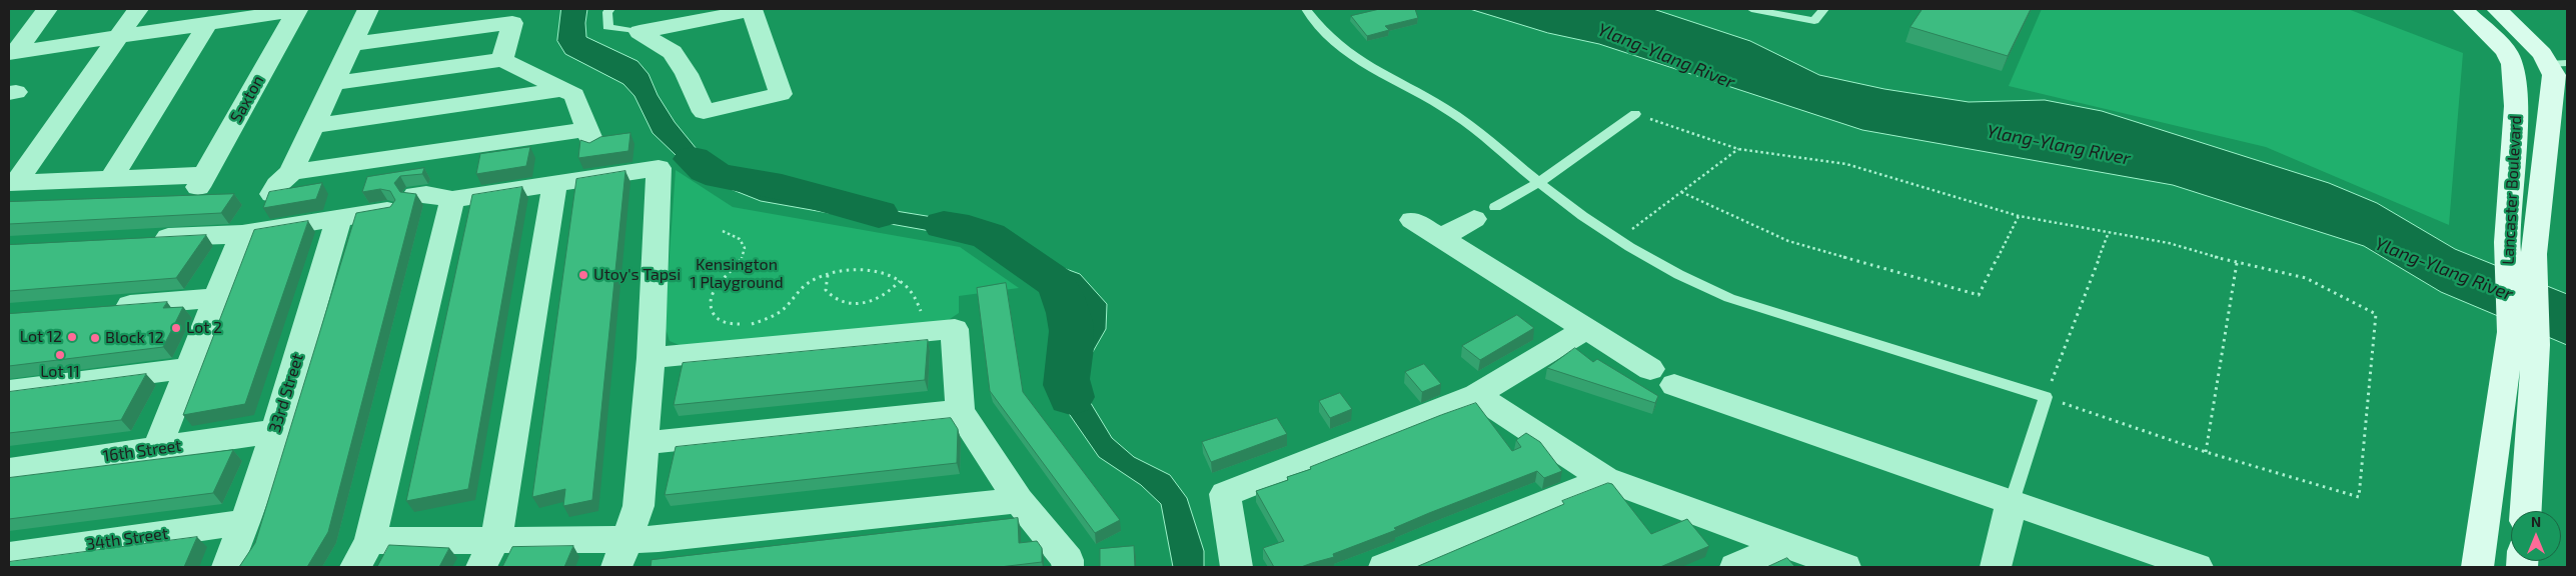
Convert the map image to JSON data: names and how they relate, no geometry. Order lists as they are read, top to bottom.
{
  "streets": {
    "main road": ["Lancaster Boulevard"],
    "street": [
      "Saxton",
      "33rd Street",
      "16th Street",
      "34th Street"
    ]
  },
  "crossings": [
    ["33rd Street", "16th Street"],
    ["33rd Street", "34th Street"]
  ],
  "water": ["Ylang-Ylang River"],
  "parks": ["Kensington 1 Playground"],
  "places": [
    "Utoy's Tapsi",
    "Lot 2",
    "Lot 12",
    "Block 12",
    "Lot 11"
  ],
  "north": "top"
}
